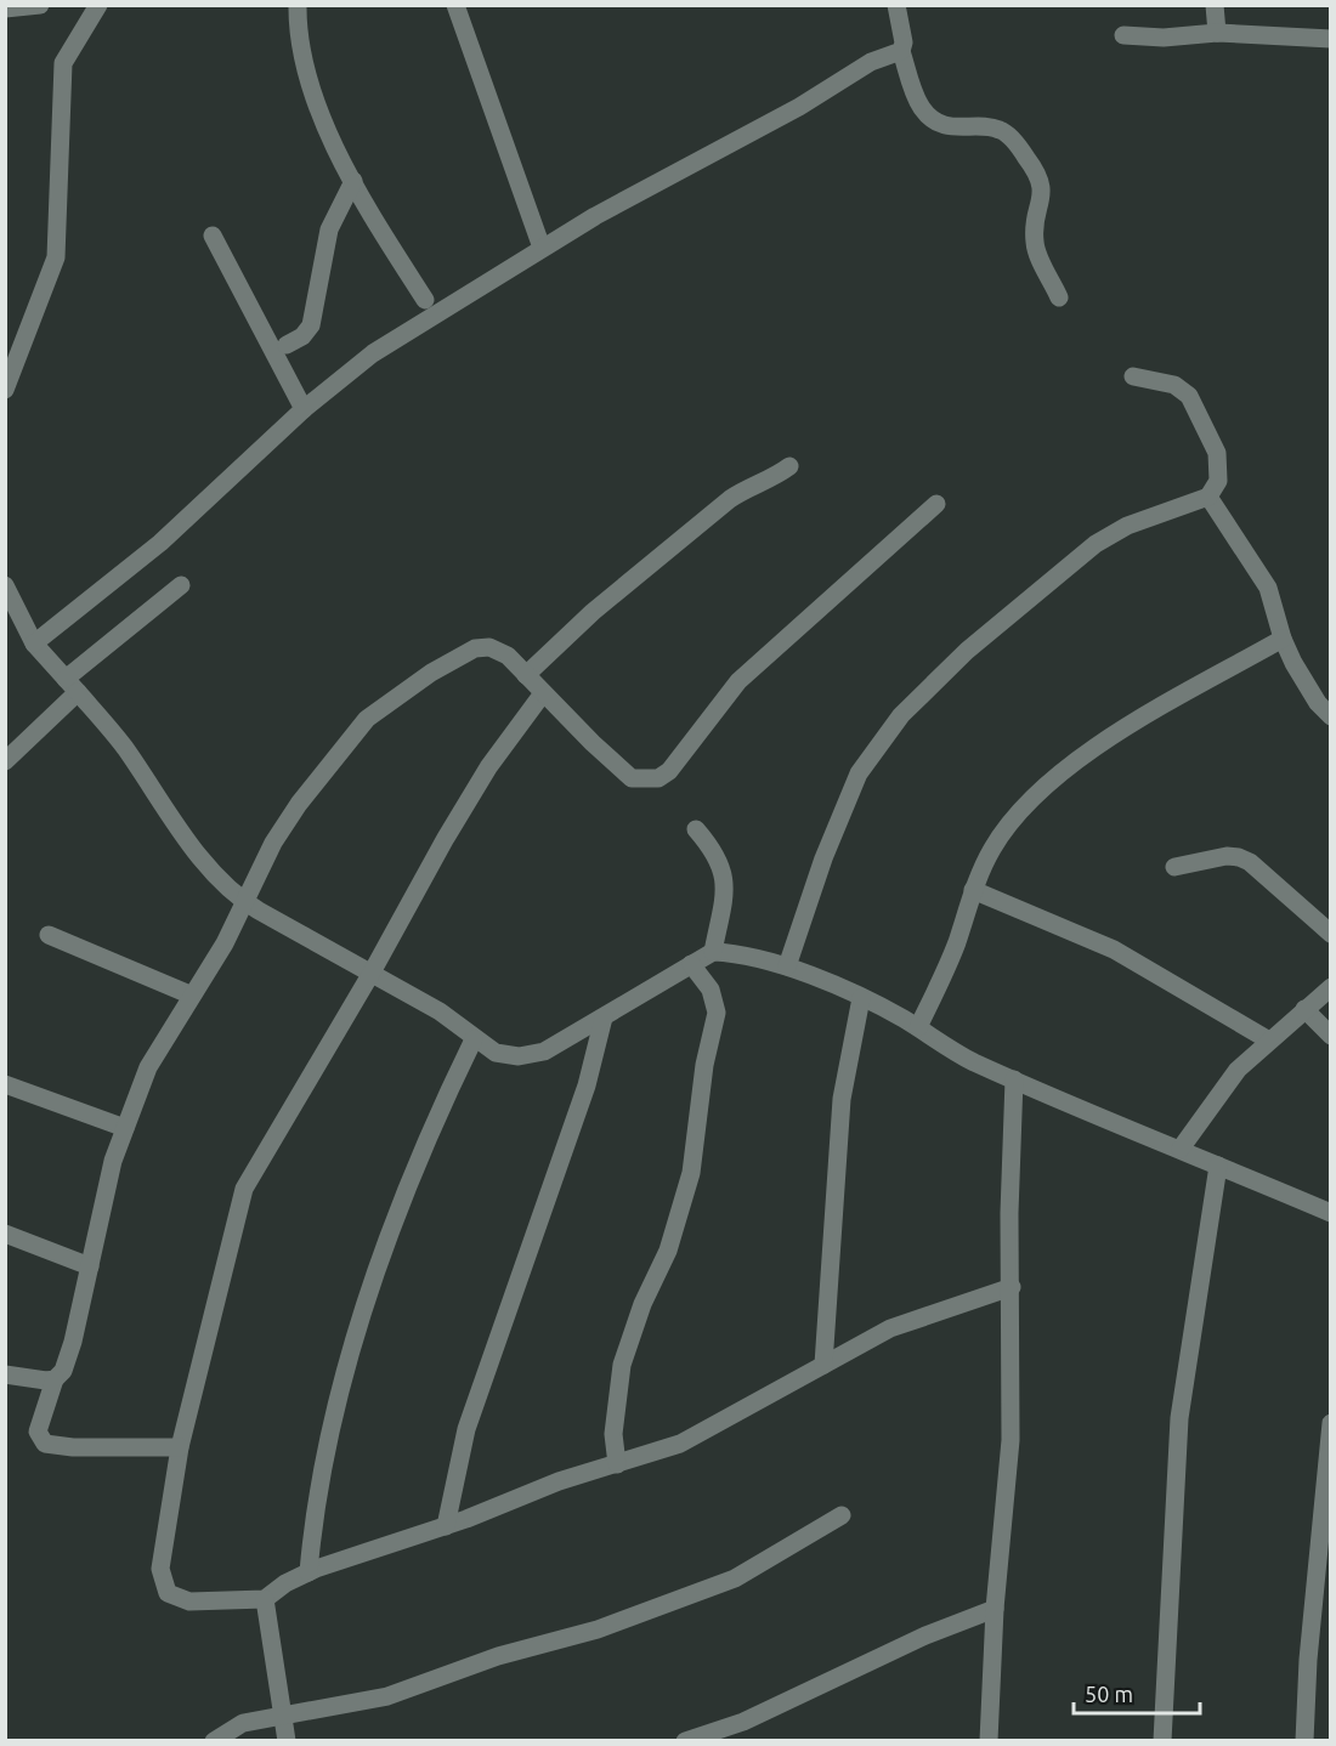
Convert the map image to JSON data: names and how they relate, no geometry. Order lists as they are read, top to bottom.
{
  "scale_bar": "50 m"
}
